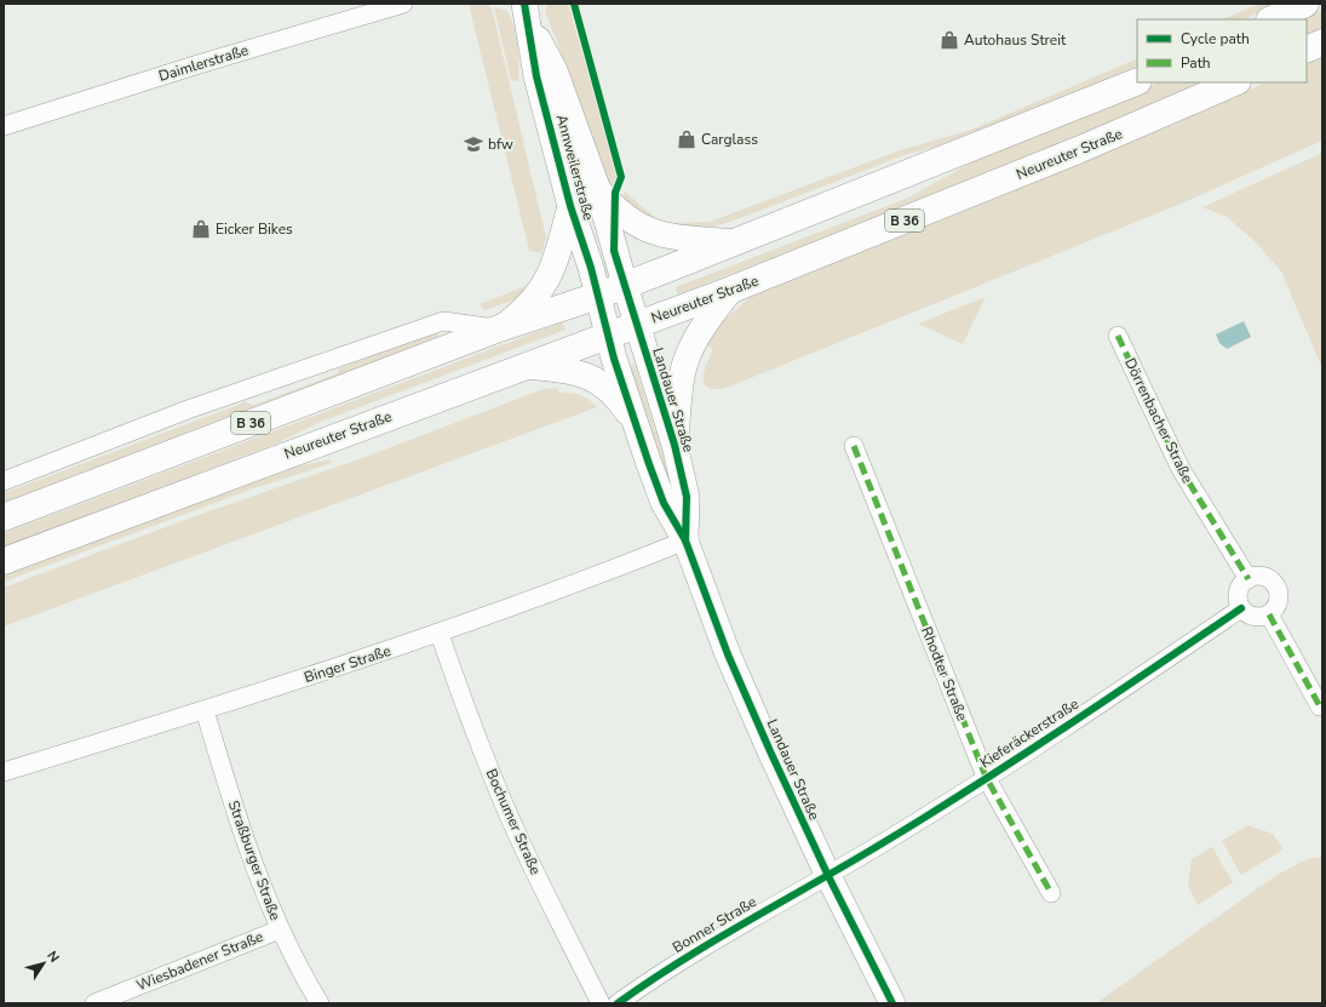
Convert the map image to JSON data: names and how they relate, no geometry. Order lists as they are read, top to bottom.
{
  "streets": {
    "main road": ["Neureuter Straße", "B 36"],
    "street": [
      "Daimlerstraße",
      "Annweilerstraße",
      "Landauer Straße",
      "Dörrenbacher Straße",
      "Binger Straße",
      "Rhodter Straße",
      "Kieferäckerstraße",
      "Bochumer Straße",
      "Straßburger Straße",
      "Bonner Straße",
      "Wiesbadener Straße"
    ]
  },
  "crossings": [
    ["Neureuter Straße", "Annweilerstraße"],
    ["Neureuter Straße", "Landauer Straße"],
    ["Annweilerstraße", "B 36"],
    ["Annweilerstraße", "Landauer Straße"],
    ["Landauer Straße", "Binger Straße"],
    ["Landauer Straße", "Kieferäckerstraße"],
    ["Landauer Straße", "Bonner Straße"],
    ["Dörrenbacher Straße", "Kieferäckerstraße"],
    ["Binger Straße", "Bochumer Straße"],
    ["Binger Straße", "Straßburger Straße"],
    ["Rhodter Straße", "Kieferäckerstraße"],
    ["Kieferäckerstraße", "Bonner Straße"],
    ["Straßburger Straße", "Wiesbadener Straße"]
  ],
  "places": {
    "shop": ["Autohaus Streit", "Carglass", "Eicker Bikes"],
    "school or university": ["bfw"]
  },
  "legend": ["Cycle path", "Path"],
  "north": "top right"
}
